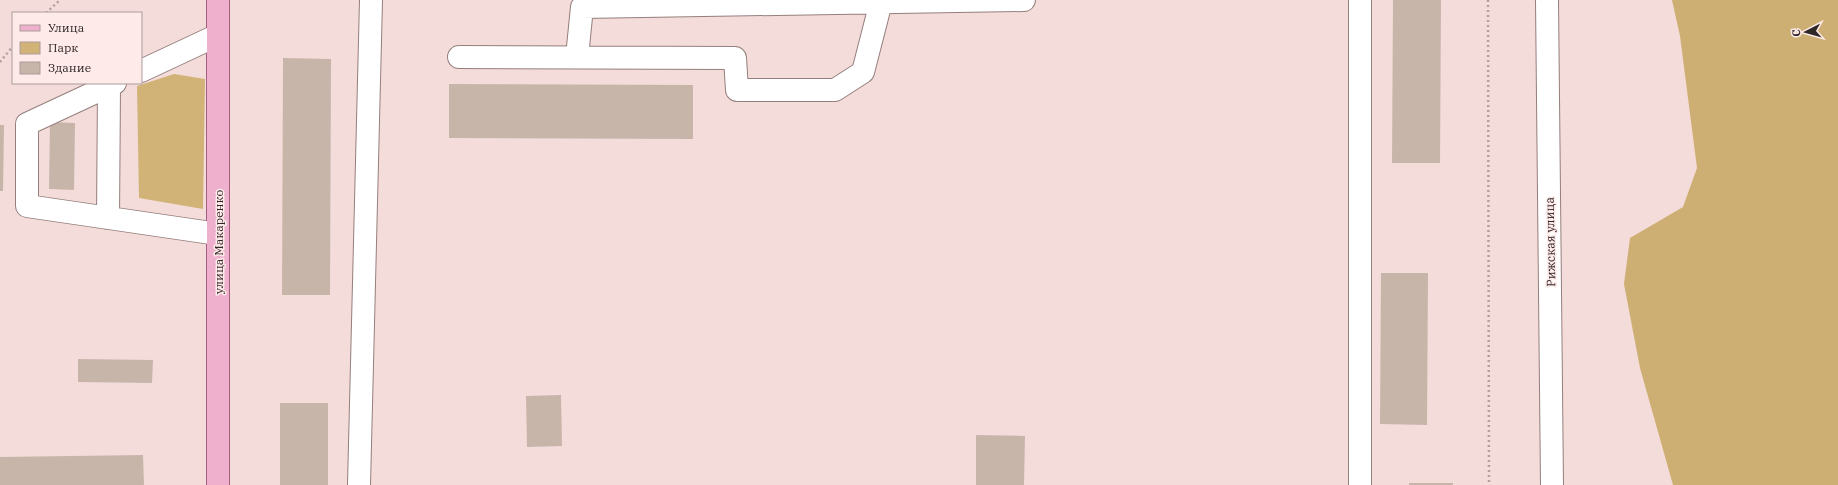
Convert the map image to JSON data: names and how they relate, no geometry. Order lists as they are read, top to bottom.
{
  "streets": {
    "main road": ["улица Макаренко"],
    "street": ["Рижская улица"]
  },
  "legend": ["Улица", "Парк", "Здание"],
  "north": "left"
}
